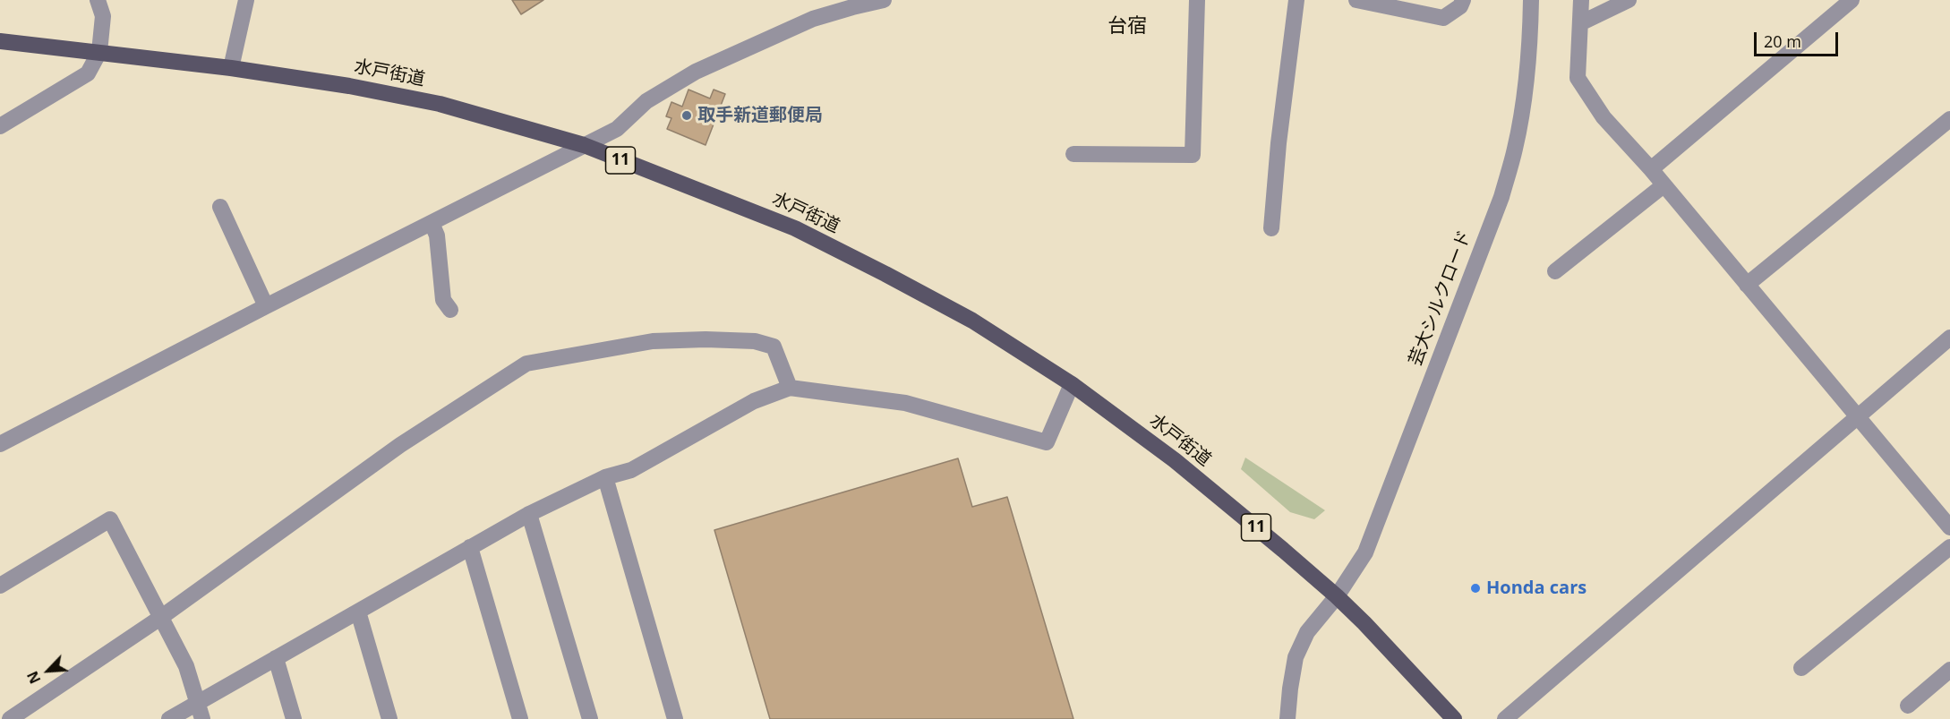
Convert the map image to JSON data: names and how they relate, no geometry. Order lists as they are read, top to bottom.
{
  "streets": {
    "main road": ["水戸街道", "11"],
    "street": ["芸大シルクロード"]
  },
  "crossings": [
    ["水戸街道", "芸大シルクロード"]
  ],
  "districts": ["台宿"],
  "places": ["取手新道郵便局", "Honda cars"],
  "scale_bar": "20 m",
  "north": "bottom left"
}
